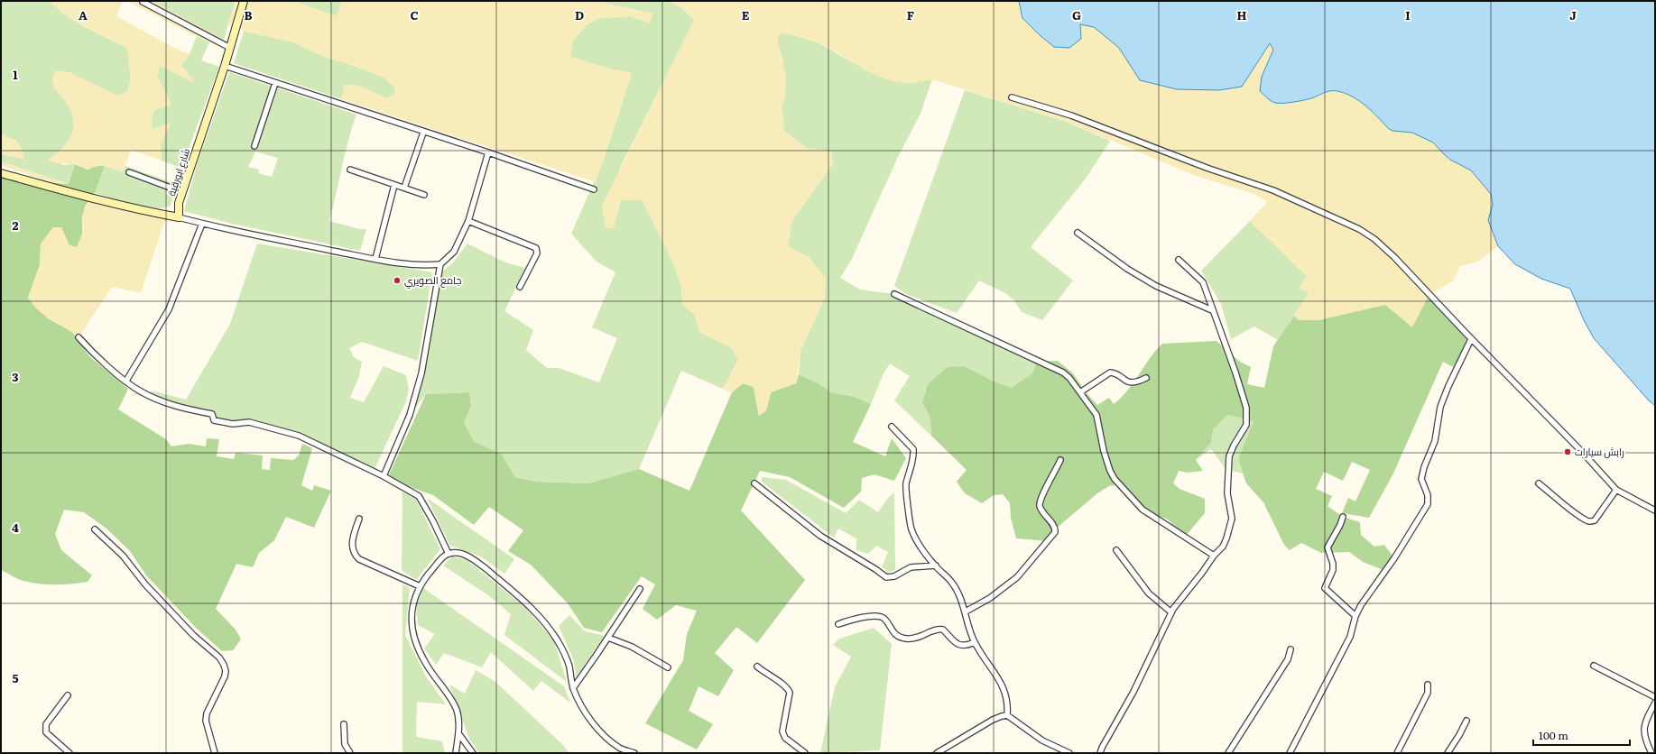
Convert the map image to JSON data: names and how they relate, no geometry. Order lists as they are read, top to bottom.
{
  "streets": {
    "main road": ["شارع ابورقية"]
  },
  "places": ["جامع الصويري", "رابش سيارات"],
  "scale_bar": "100 m",
  "grid": {
    "columns": [
      "A",
      "B",
      "C",
      "D",
      "E",
      "F",
      "G",
      "H",
      "I",
      "J"
    ],
    "rows": [
      "1",
      "2",
      "3",
      "4",
      "5"
    ]
  }
}
